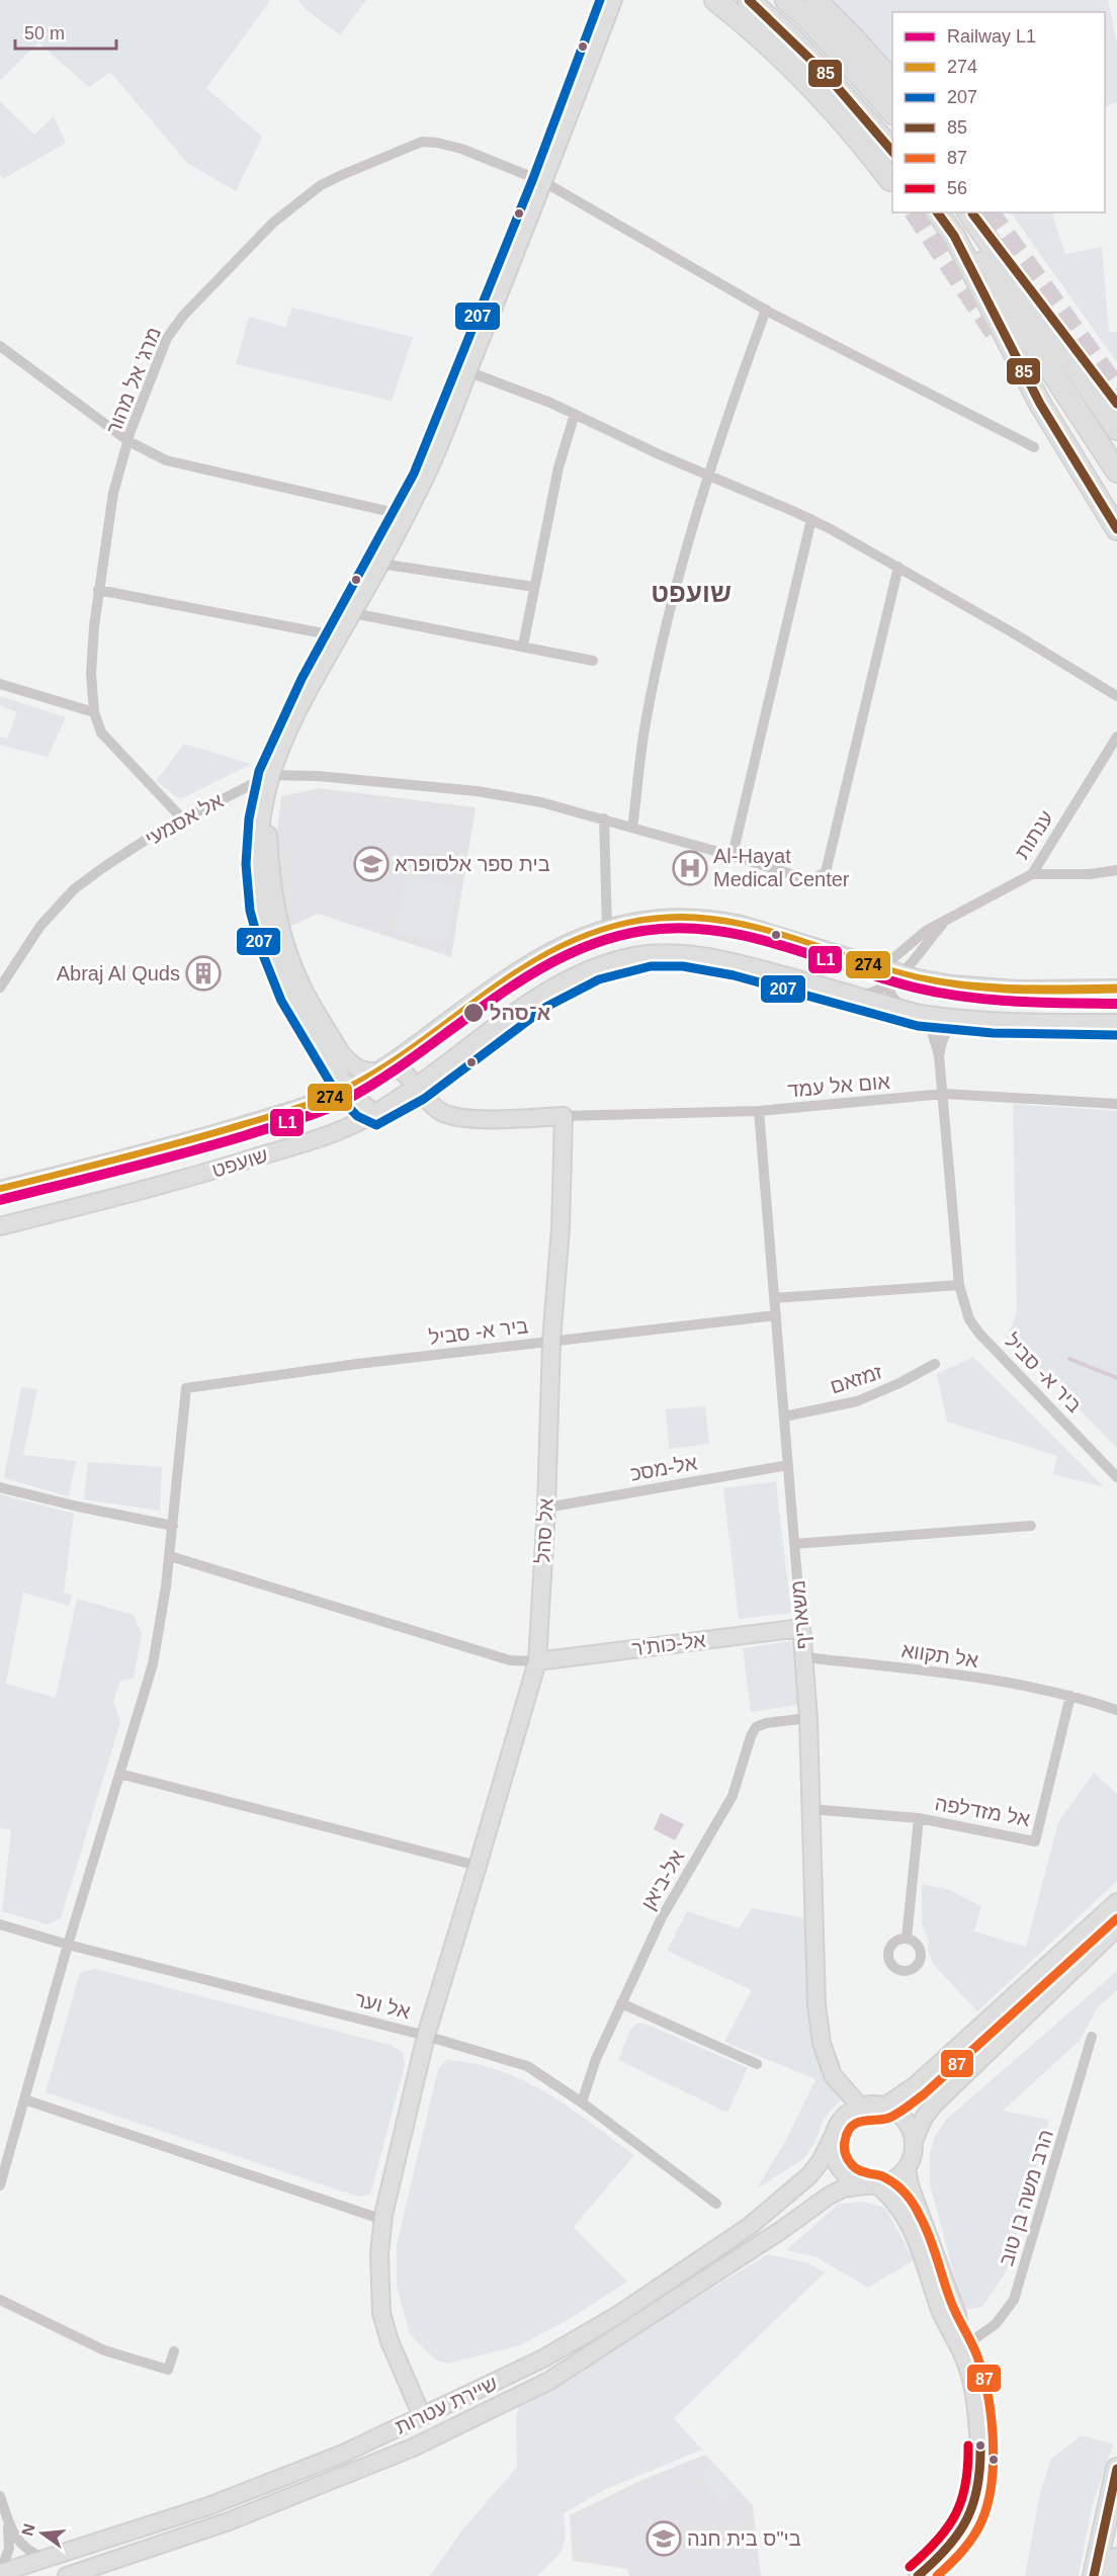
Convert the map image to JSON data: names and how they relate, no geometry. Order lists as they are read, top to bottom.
{
  "streets": {
    "street": [
      "מרג' אל מהור",
      "אל אסמעי",
      "ענתות",
      "אום אל עמד",
      "שועפט",
      "ביר א- סביל",
      "זמזאם",
      "אל-מסכ",
      "אל סהל",
      "משאריף",
      "אל-כות'ר",
      "אל תקווא",
      "אל מזדלפה",
      "אל-ביאן",
      "אל וער",
      "הרב משה בן טוב",
      "שיירת עטרות"
    ]
  },
  "crossings": [
    ["מרג' אל מהור", "אל אסמעי"],
    ["ענתות", "שועפט"],
    ["אום אל עמד", "ביר א- סביל"],
    ["אום אל עמד", "אל סהל"],
    ["אום אל עמד", "משאריף"],
    ["שועפט", "ביר א- סביל"],
    ["ביר א- סביל", "אל סהל"],
    ["ביר א- סביל", "משאריף"],
    ["זמזאם", "משאריף"],
    ["אל-מסכ", "אל סהל"],
    ["אל-מסכ", "משאריף"],
    ["אל סהל", "אל-כות'ר"],
    ["אל סהל", "אל וער"],
    ["אל סהל", "שיירת עטרות"],
    ["משאריף", "אל-כות'ר"],
    ["משאריף", "אל תקווא"],
    ["משאריף", "אל מזדלפה"],
    ["משאריף", "אל-ביאן"],
    ["משאריף", "שיירת עטרות"],
    ["אל תקווא", "אל מזדלפה"],
    ["אל-ביאן", "אל וער"]
  ],
  "districts": ["שועפט"],
  "places": {
    "school or university": ["בית ספר אלסופרא", "בי\"ס בית חנה"],
    "hospital": ["Al-Hayat Medical Center"],
    "building": ["Abraj Al Quds"],
    "other": ["א־סהל"]
  },
  "lines": [
    "transit line 207",
    "transit line 85",
    "transit line 274",
    "rail line L1",
    "transit line 87",
    "transit line 56"
  ],
  "legend": [
    "Railway L1",
    "274",
    "207",
    "85",
    "87",
    "56"
  ],
  "scale_bar": "50 m",
  "north": "left"
}
